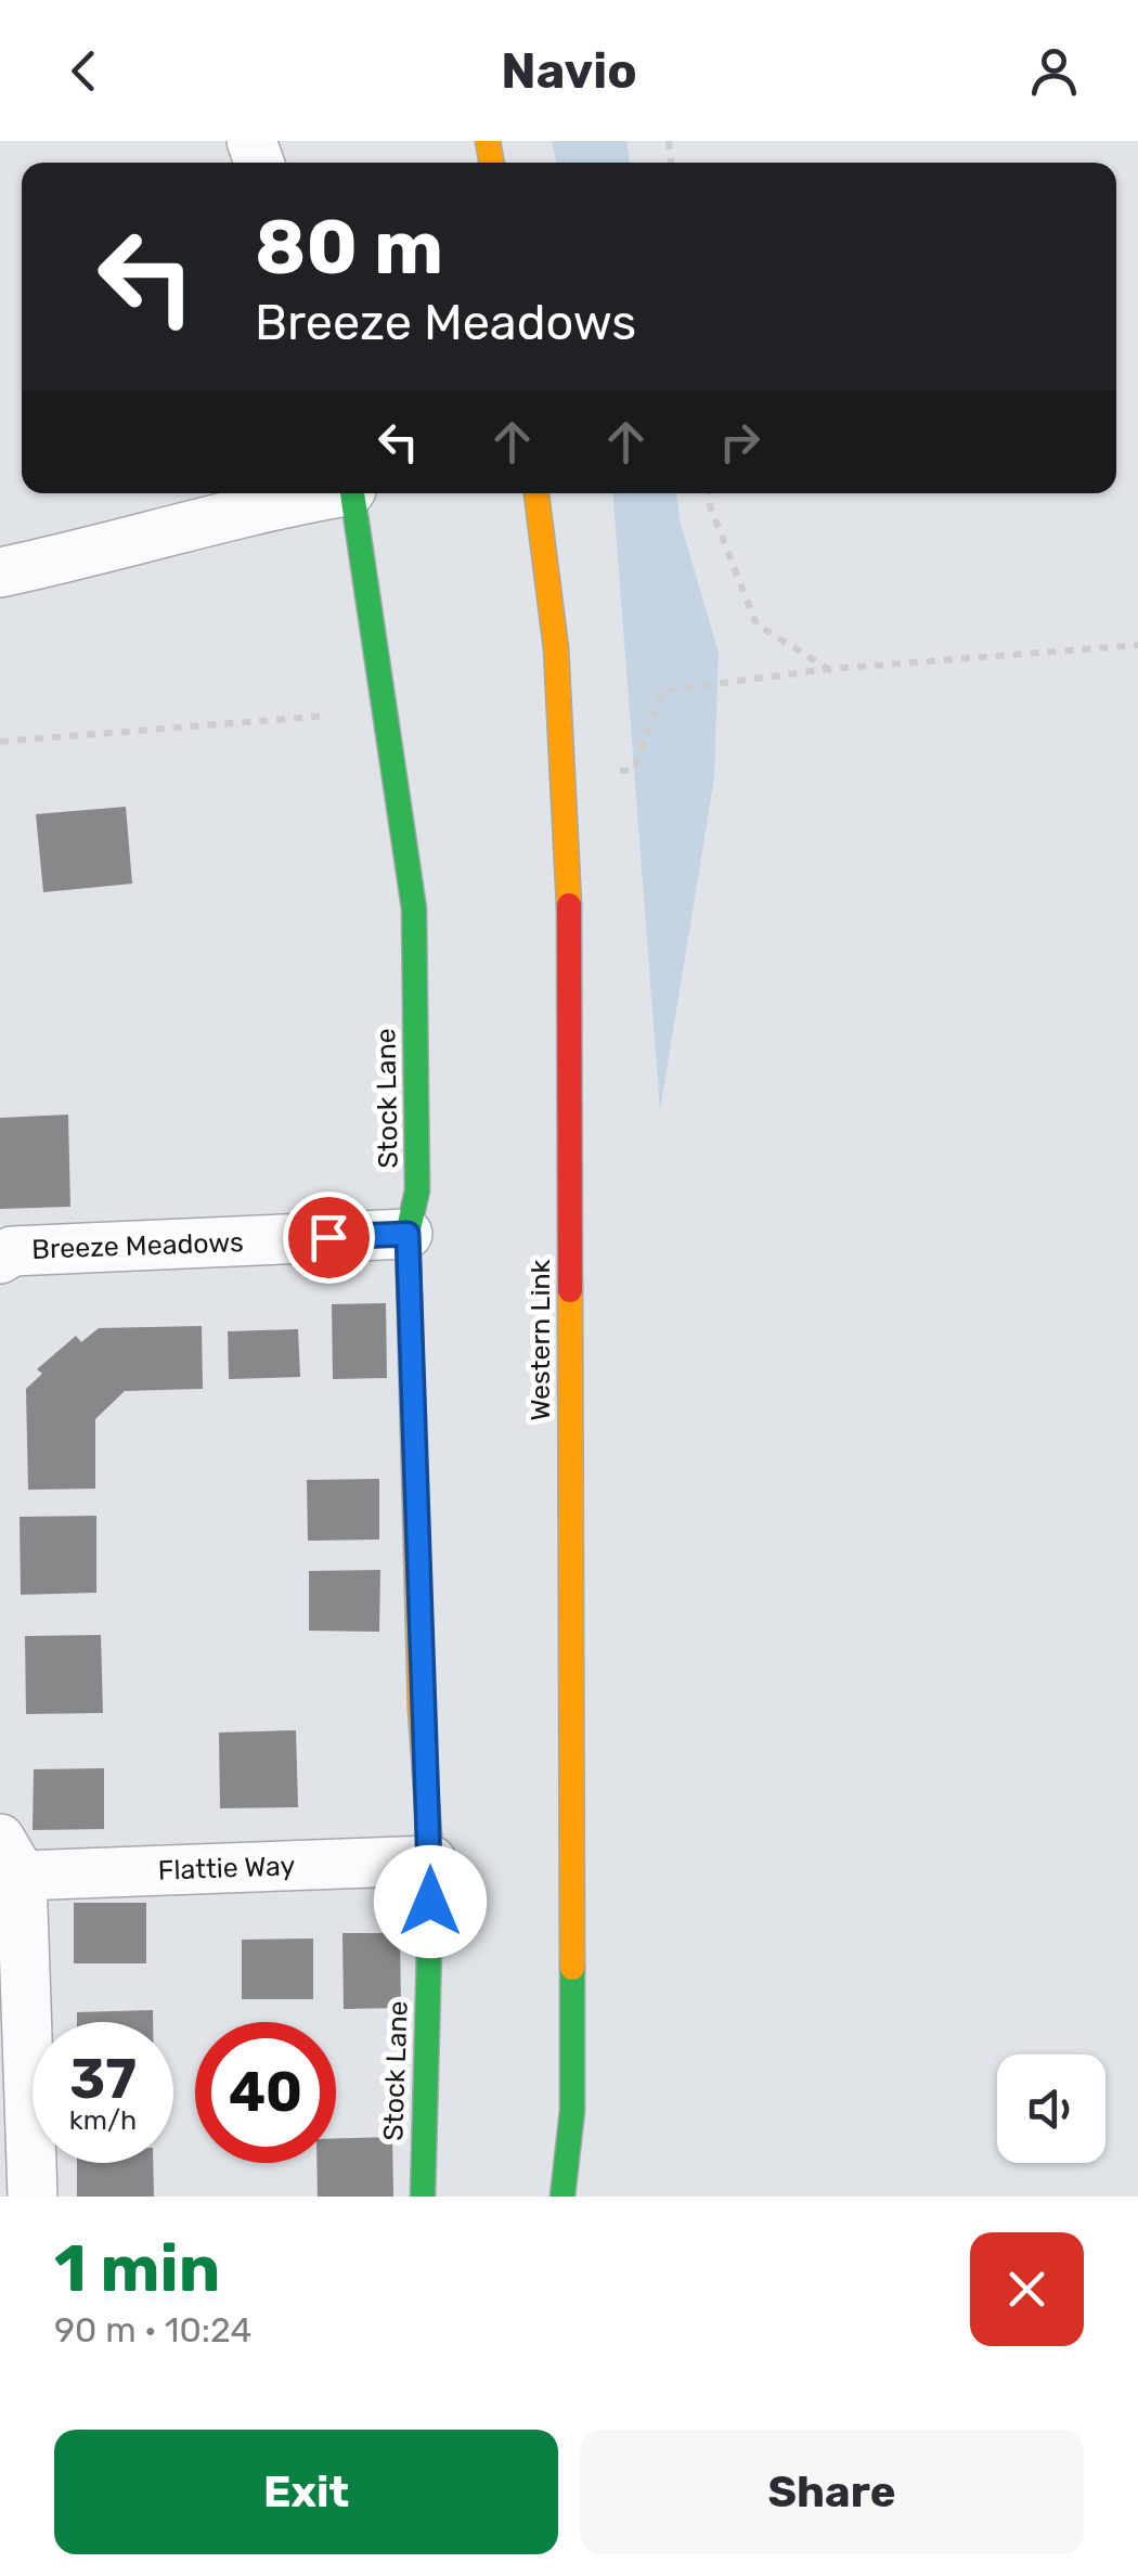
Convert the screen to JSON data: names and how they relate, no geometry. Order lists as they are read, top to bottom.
{
  "streets": {
    "main road": ["Stock Lane", "Western Link"],
    "street": ["Breeze Meadows", "Flattie Way"]
  },
  "crossings": [
    ["Stock Lane", "Breeze Meadows"],
    ["Stock Lane", "Flattie Way"]
  ],
  "page": {
    "header": "Navio",
    "turn": ["80 m", "Breeze Meadows"],
    "speed": "37 km/h",
    "limit": "40",
    "heading": ["1 min", "90 m · 10:24"],
    "buttons": ["Exit", "Share"]
  }
}
